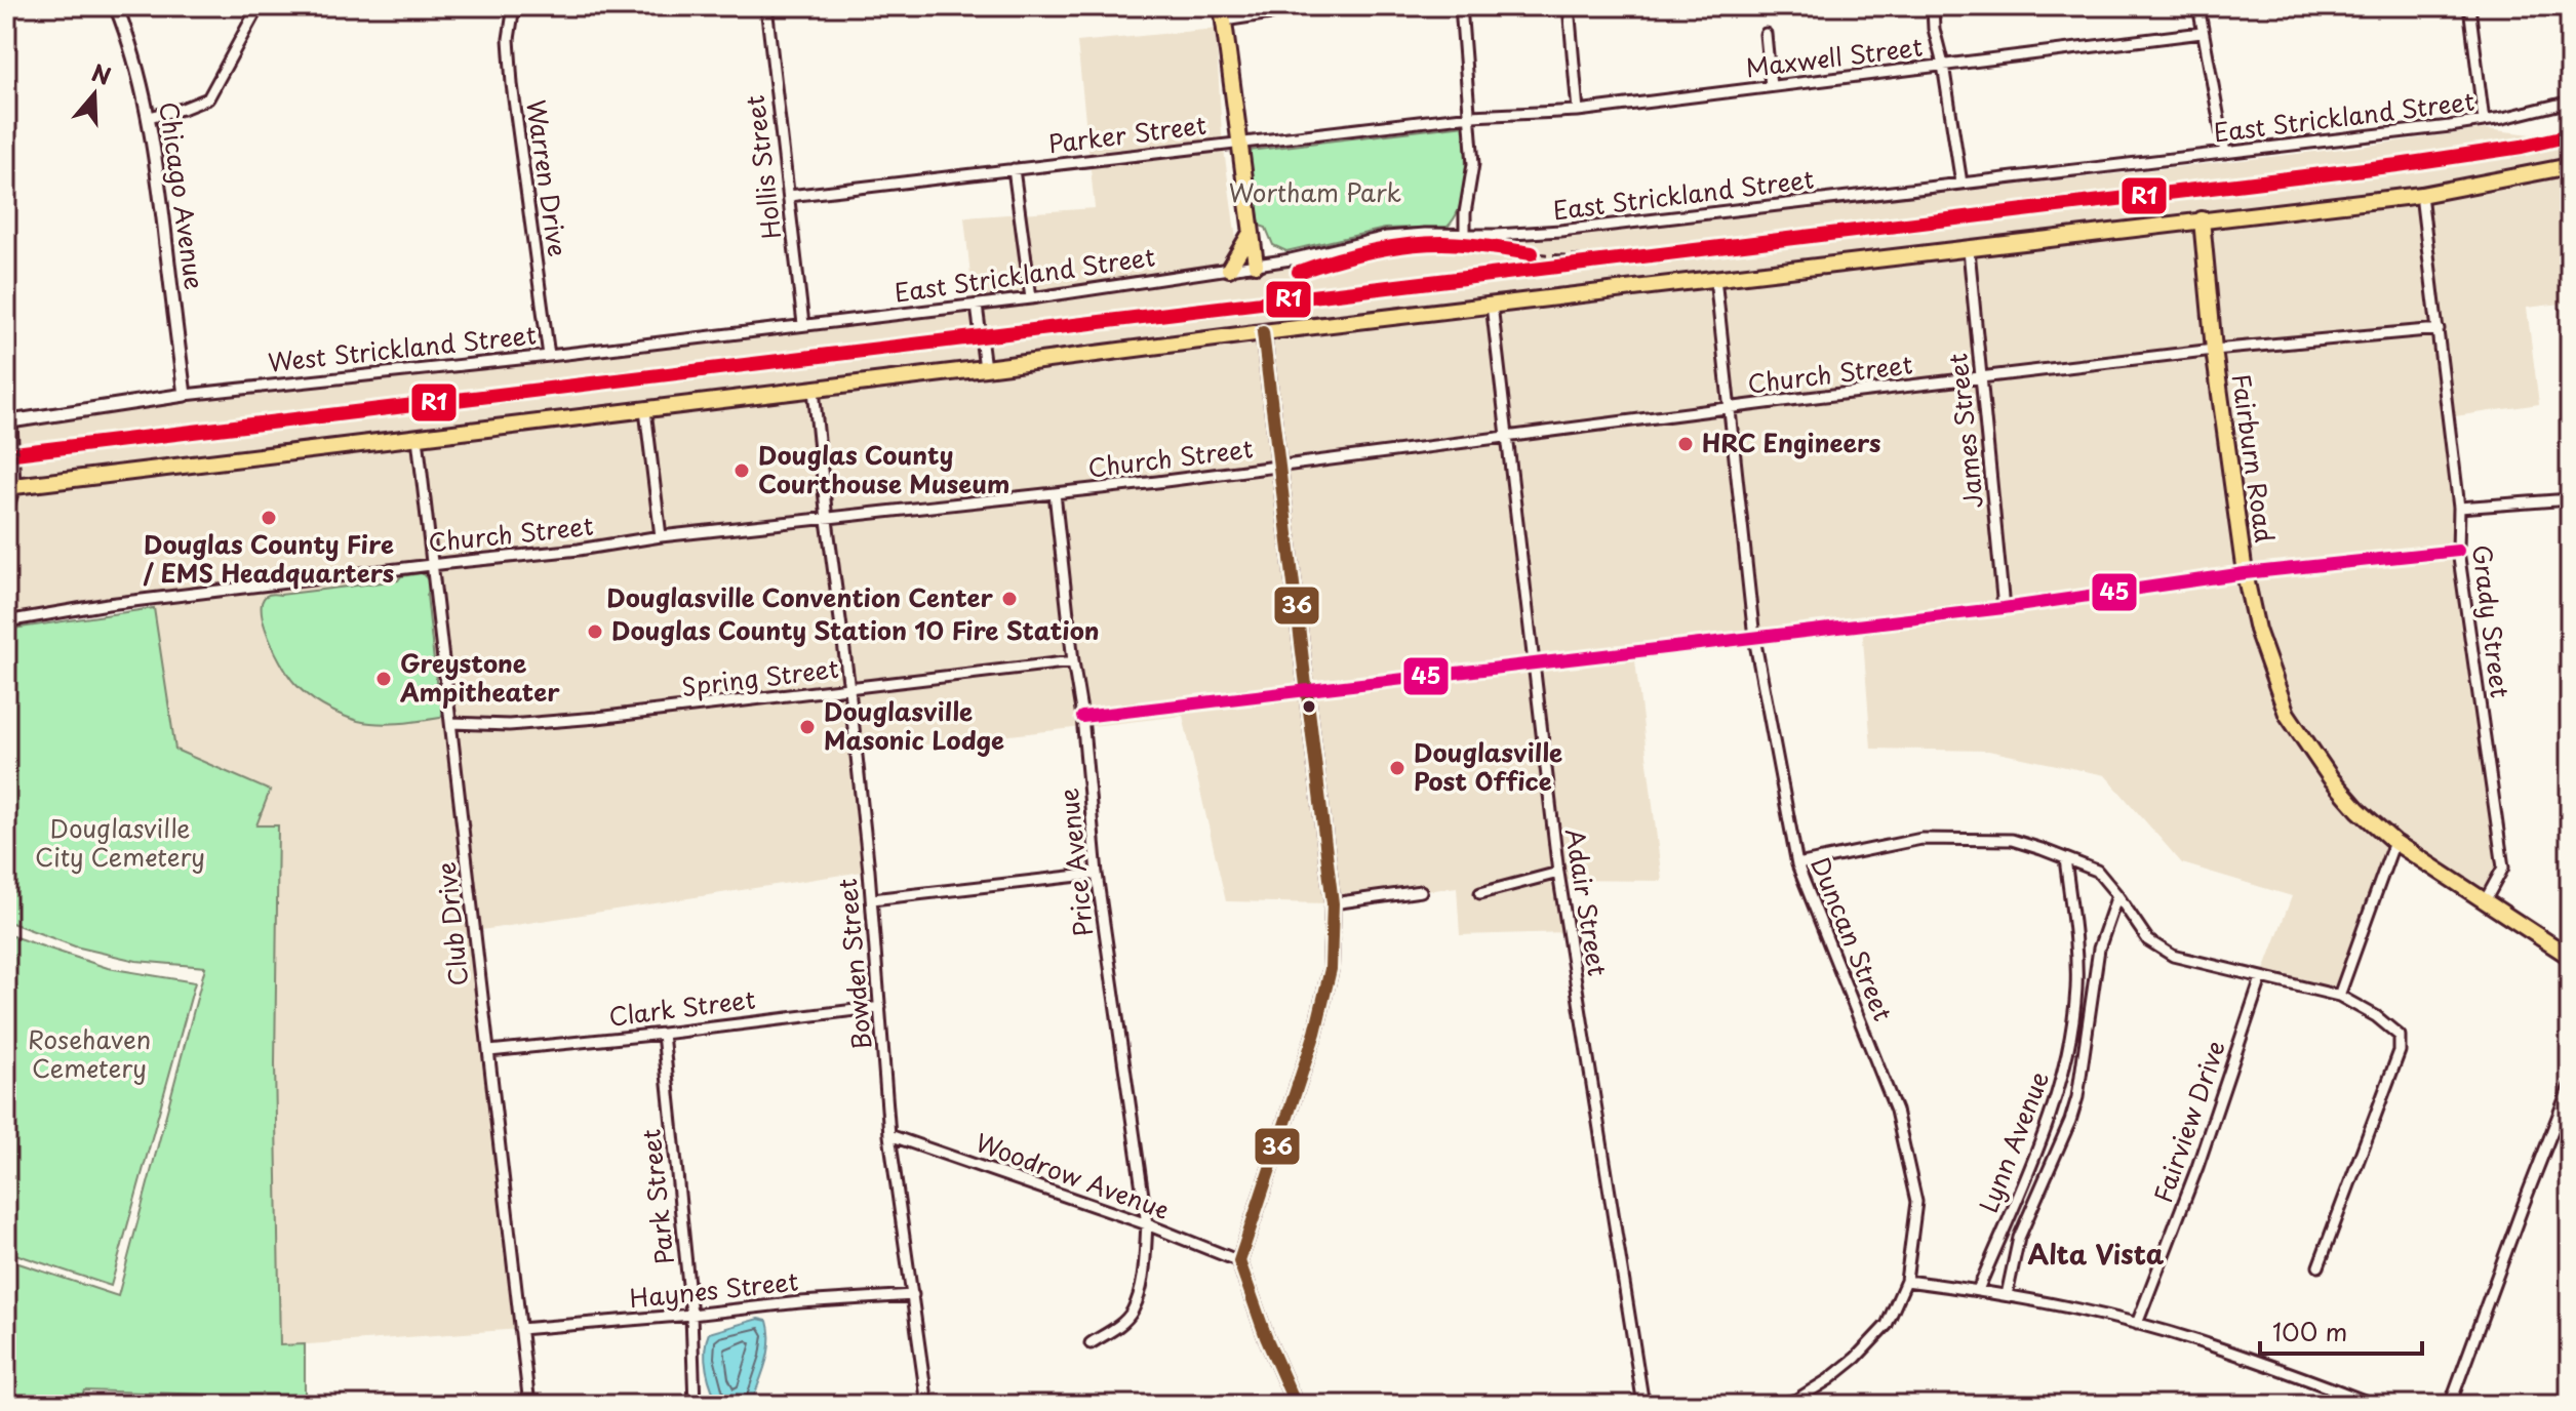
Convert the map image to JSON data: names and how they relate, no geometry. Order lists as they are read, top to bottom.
{
  "streets": {
    "main road": ["Fairburn Road"],
    "street": [
      "Maxwell Street",
      "East Strickland Street",
      "Parker Street",
      "Hollis Street",
      "Warren Drive",
      "Chicago Avenue",
      "West Strickland Street",
      "Church Street",
      "James Street",
      "Grady Street",
      "Spring Street",
      "Price Avenue",
      "Adair Street",
      "Club Drive",
      "Duncan Street",
      "Bowden Street",
      "Clark Street",
      "Fairview Drive",
      "Lynn Avenue",
      "Woodrow Avenue",
      "Park Street",
      "Haynes Street"
    ]
  },
  "crossings": [
    ["Maxwell Street", "Parker Street"],
    ["East Strickland Street", "Hollis Street"],
    ["East Strickland Street", "West Strickland Street"],
    ["Parker Street", "Hollis Street"],
    ["Hollis Street", "West Strickland Street"],
    ["Warren Drive", "West Strickland Street"],
    ["Chicago Avenue", "West Strickland Street"],
    ["Church Street", "James Street"],
    ["Church Street", "Fairburn Road"],
    ["Church Street", "Grady Street"],
    ["Church Street", "Price Avenue"],
    ["Church Street", "Adair Street"],
    ["Church Street", "Club Drive"],
    ["Church Street", "Duncan Street"],
    ["Church Street", "Bowden Street"],
    ["Fairburn Road", "Grady Street"],
    ["Spring Street", "Price Avenue"],
    ["Spring Street", "Club Drive"],
    ["Spring Street", "Bowden Street"],
    ["Price Avenue", "Woodrow Avenue"],
    ["Club Drive", "Clark Street"],
    ["Club Drive", "Haynes Street"],
    ["Bowden Street", "Clark Street"],
    ["Bowden Street", "Woodrow Avenue"],
    ["Bowden Street", "Haynes Street"],
    ["Clark Street", "Park Street"],
    ["Park Street", "Haynes Street"]
  ],
  "districts": ["Alta Vista"],
  "parks": ["Wortham Park", "Douglasville City Cemetery", "Rosehaven Cemetery"],
  "places": [
    "HRC Engineers",
    "Douglas County Courthouse Museum",
    "Douglas County Fire / EMS Headquarters",
    "Douglasville Convention Center",
    "Douglas County Station 10 Fire Station",
    "Greystone Ampitheater",
    "Douglasville Masonic Lodge",
    "Douglasville Post Office"
  ],
  "lines": ["transit line R1", "transit line 36", "transit line 45"],
  "scale_bar": "100 m",
  "north": "top"
}
